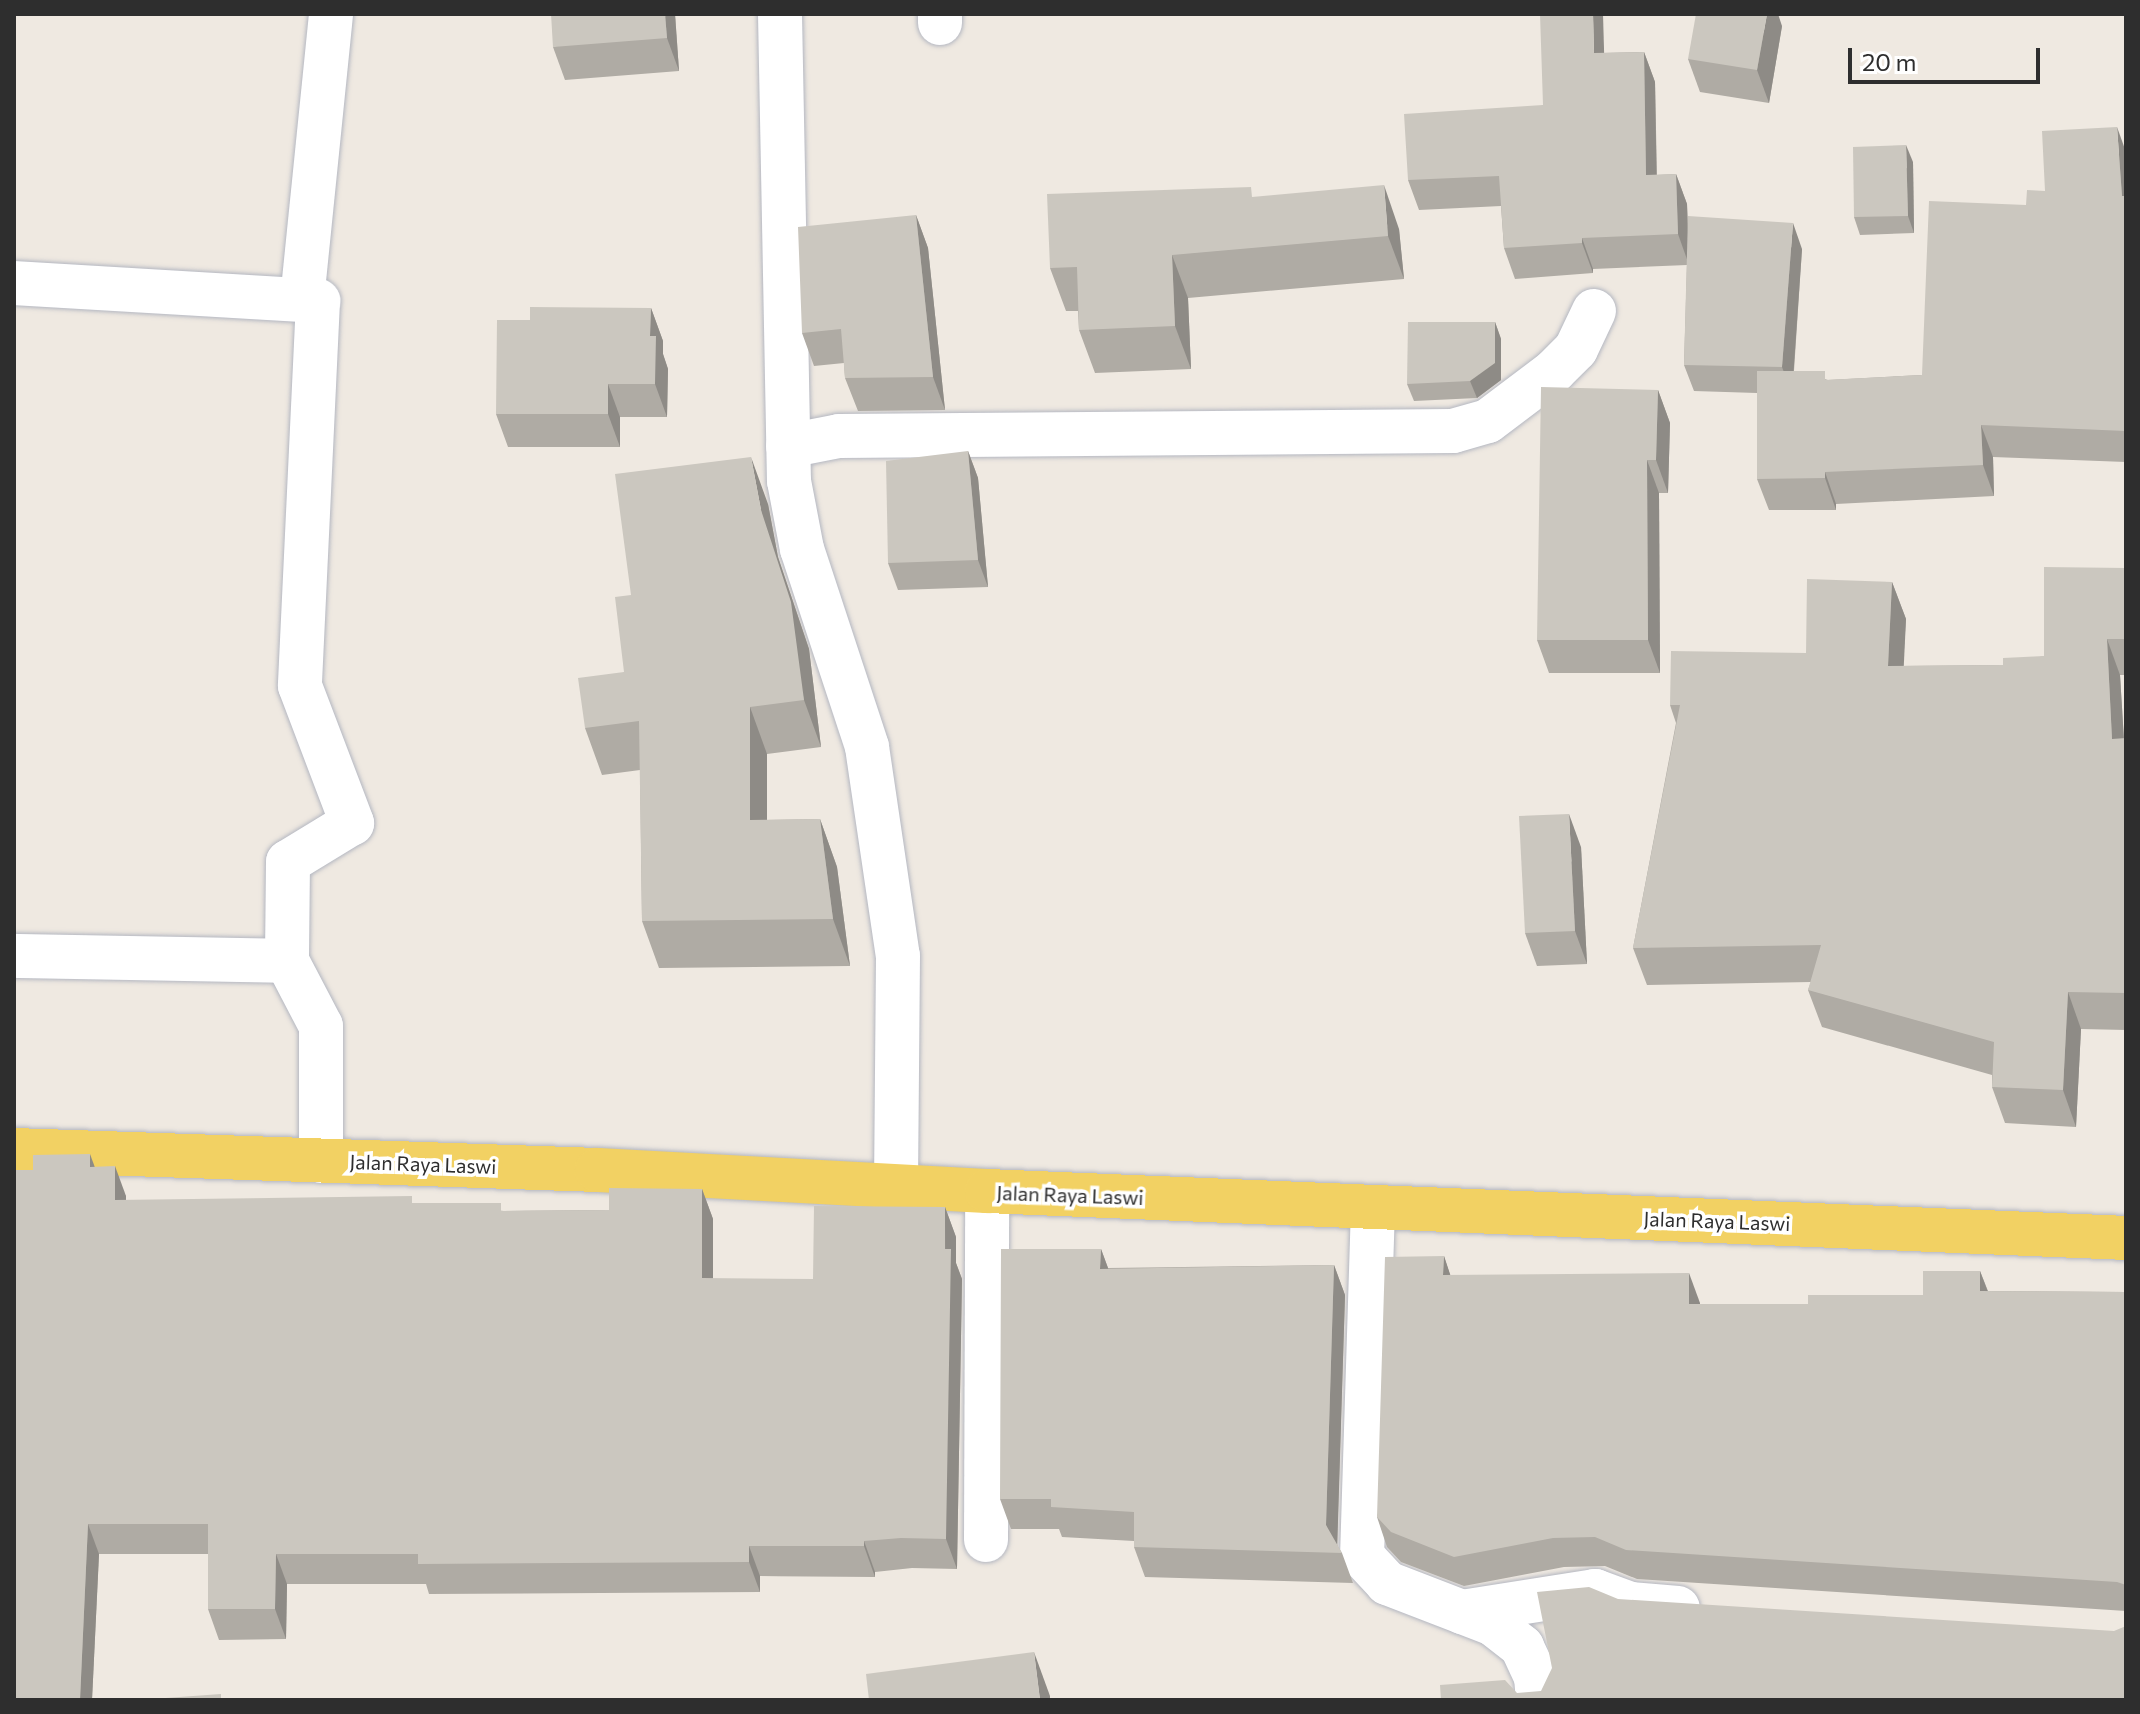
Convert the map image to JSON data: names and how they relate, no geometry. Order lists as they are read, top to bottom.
{
  "streets": {
    "main road": ["Jalan Raya Laswi"]
  },
  "scale_bar": "20 m"
}
